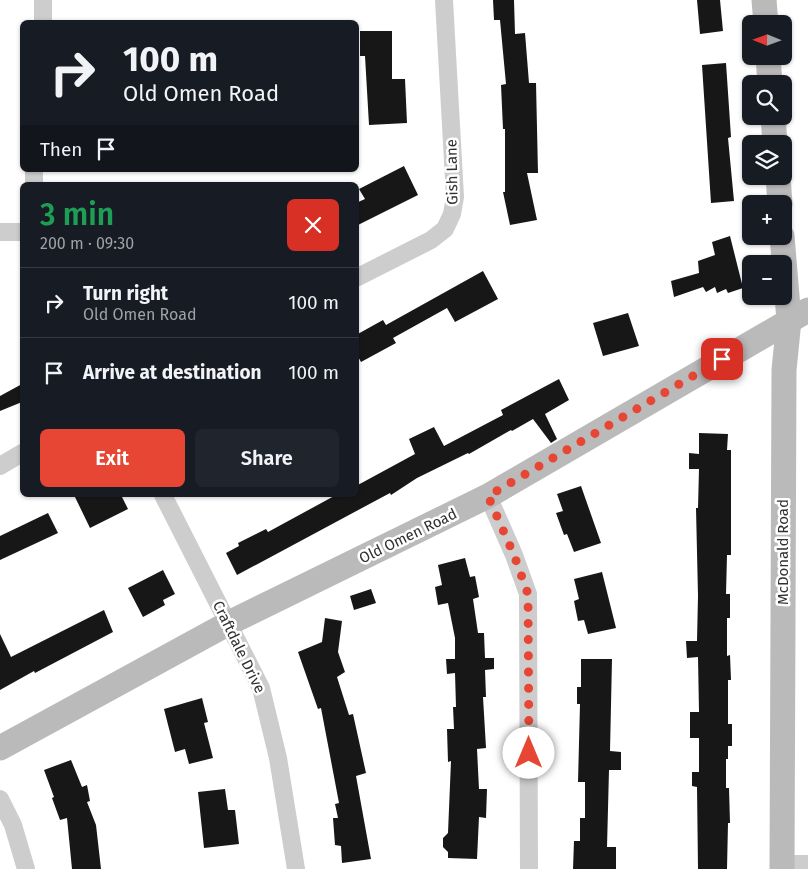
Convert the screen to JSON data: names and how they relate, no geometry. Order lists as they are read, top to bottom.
{
  "streets": {
    "street": [
      "Gish Lane",
      "Old Omen Road",
      "McDonald Road",
      "Craftdale Drive"
    ]
  },
  "crossings": [
    ["Old Omen Road", "McDonald Road"],
    ["Old Omen Road", "Craftdale Drive"]
  ],
  "north": "left",
  "page": {
    "map_buttons": ["+", "−"],
    "turn": ["100 m", "Old Omen Road"],
    "then": "Then",
    "heading": ["3 min", "200 m · 09:30"],
    "list": [
      {
        "name": "Turn right",
        "note": "Old Omen Road",
        "value": "100 m"
      },
      {
        "name": "Arrive at destination",
        "value": "100 m"
      }
    ],
    "buttons": ["Exit", "Share"]
  }
}
